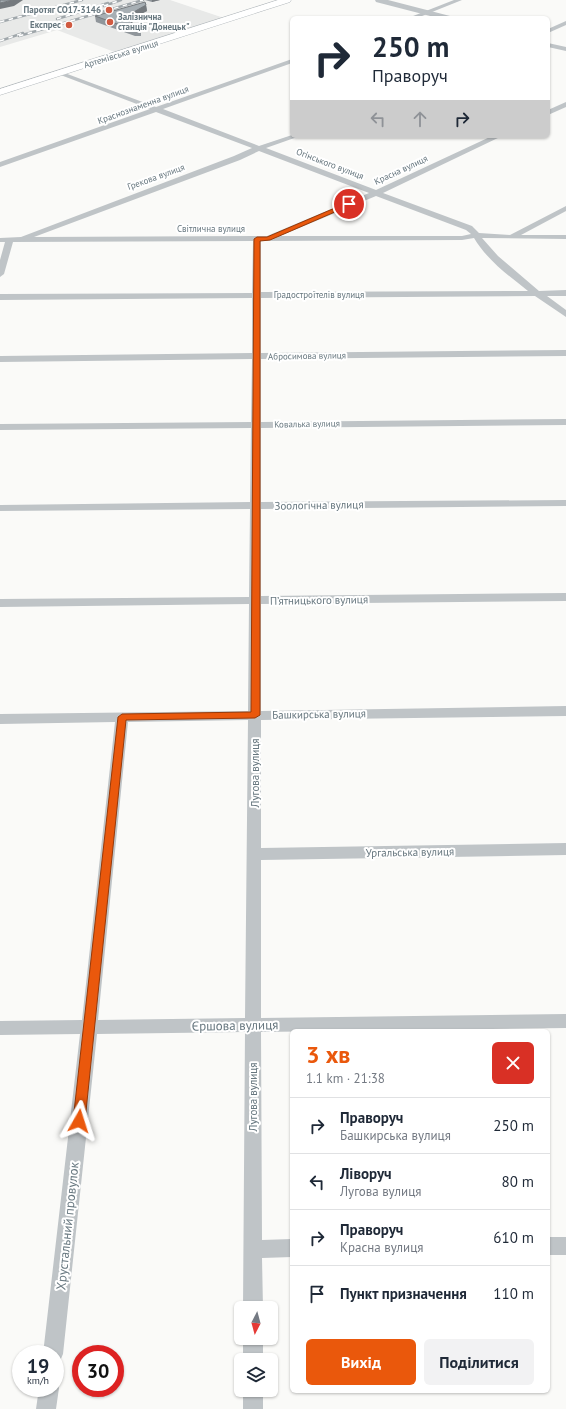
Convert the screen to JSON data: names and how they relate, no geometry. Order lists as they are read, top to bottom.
{
  "streets": {
    "main road": ["Артемівська вулиця"],
    "street": [
      "Краснознаменна вулиця",
      "Огінського вулиця",
      "Красна вулиця",
      "Грекова вулиця",
      "Світлична вулиця",
      "Градостроїтелiв вулиця",
      "Абросимова вулиця",
      "Ковалька вулиця",
      "Зоологічна вулиця",
      "П’ятницького вулиця",
      "Башкирська вулиця",
      "Лугова вулиця",
      "Ургальська вулиця",
      "Єршова вулиця",
      "Хрустальний провулок"
    ]
  },
  "crossings": [
    ["Артемівська вулиця", "Огінського вулиця"],
    ["Краснознаменна вулиця", "Огінського вулиця"],
    ["Огінського вулиця", "Красна вулиця"],
    ["Огінського вулиця", "Грекова вулиця"],
    ["Огінського вулиця", "Світлична вулиця"],
    ["Огінського вулиця", "Градостроїтелiв вулиця"],
    ["Красна вулиця", "Світлична вулиця"],
    ["Красна вулиця", "Лугова вулиця"],
    ["Грекова вулиця", "Світлична вулиця"],
    ["Світлична вулиця", "Лугова вулиця"],
    ["Градостроїтелiв вулиця", "Лугова вулиця"],
    ["Абросимова вулиця", "Лугова вулиця"],
    ["Ковалька вулиця", "Лугова вулиця"],
    ["Зоологічна вулиця", "Лугова вулиця"],
    ["П’ятницького вулиця", "Лугова вулиця"],
    ["Башкирська вулиця", "Лугова вулиця"],
    ["Башкирська вулиця", "Хрустальний провулок"],
    ["Лугова вулиця", "Ургальська вулиця"],
    ["Лугова вулиця", "Єршова вулиця"],
    ["Єршова вулиця", "Хрустальний провулок"]
  ],
  "places": ["Паротяг СО17-3146", "Залізнична станція \"Донецьк\"", "Експрес"],
  "north": "bottom",
  "page": {
    "turn": ["250 m", "Праворуч"],
    "heading": ["3 хв", "1.1 km · 21:38"],
    "list": [
      {
        "name": "Праворуч",
        "note": "Башкирська вулиця",
        "value": "250 m"
      },
      {
        "name": "Ліворуч",
        "note": "Лугова вулиця",
        "value": "80 m"
      },
      {
        "name": "Праворуч",
        "note": "Красна вулиця",
        "value": "610 m"
      },
      {
        "name": "Пункт призначення",
        "value": "110 m"
      }
    ],
    "buttons": ["Вихід", "Поділитися"],
    "speed": "19 km/h",
    "limit": "30"
  }
}
